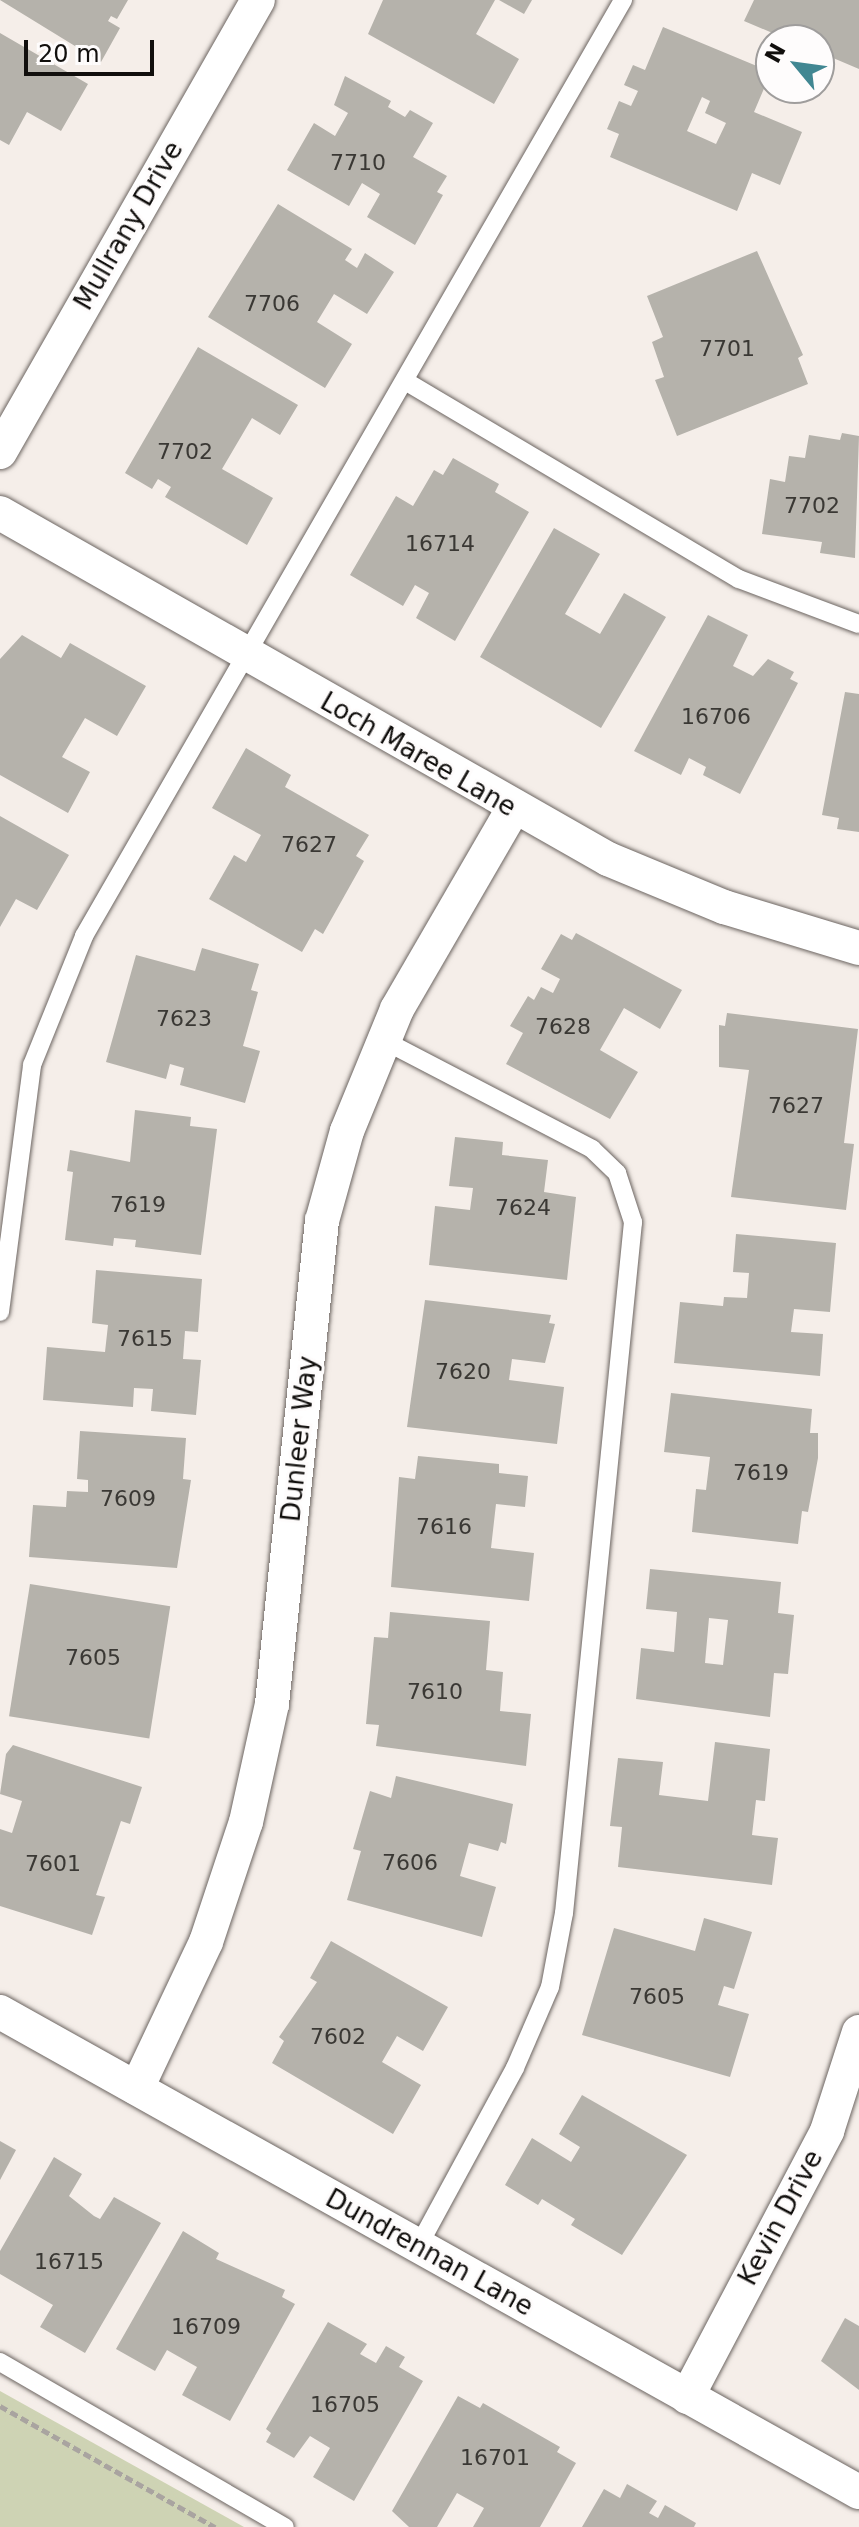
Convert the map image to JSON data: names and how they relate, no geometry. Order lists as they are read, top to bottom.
{
  "streets": {
    "street": [
      "Mullrany Drive",
      "Loch Maree Lane",
      "Dunleer Way",
      "Kevin Drive",
      "Dundrennan Lane"
    ]
  },
  "crossings": [
    ["Loch Maree Lane", "Dunleer Way"],
    ["Dunleer Way", "Dundrennan Lane"],
    ["Kevin Drive", "Dundrennan Lane"]
  ],
  "house_numbers": [
    "7710",
    "7706",
    "7701",
    "7702",
    "7702",
    "16714",
    "16706",
    "7627",
    "7623",
    "7628",
    "7627",
    "7619",
    "7624",
    "7615",
    "7620",
    "7619",
    "7609",
    "7616",
    "7605",
    "7610",
    "7606",
    "7601",
    "7605",
    "7602",
    "16715",
    "16709",
    "16705",
    "16701"
  ],
  "scale_bar": "20 m",
  "north": "top left"
}
